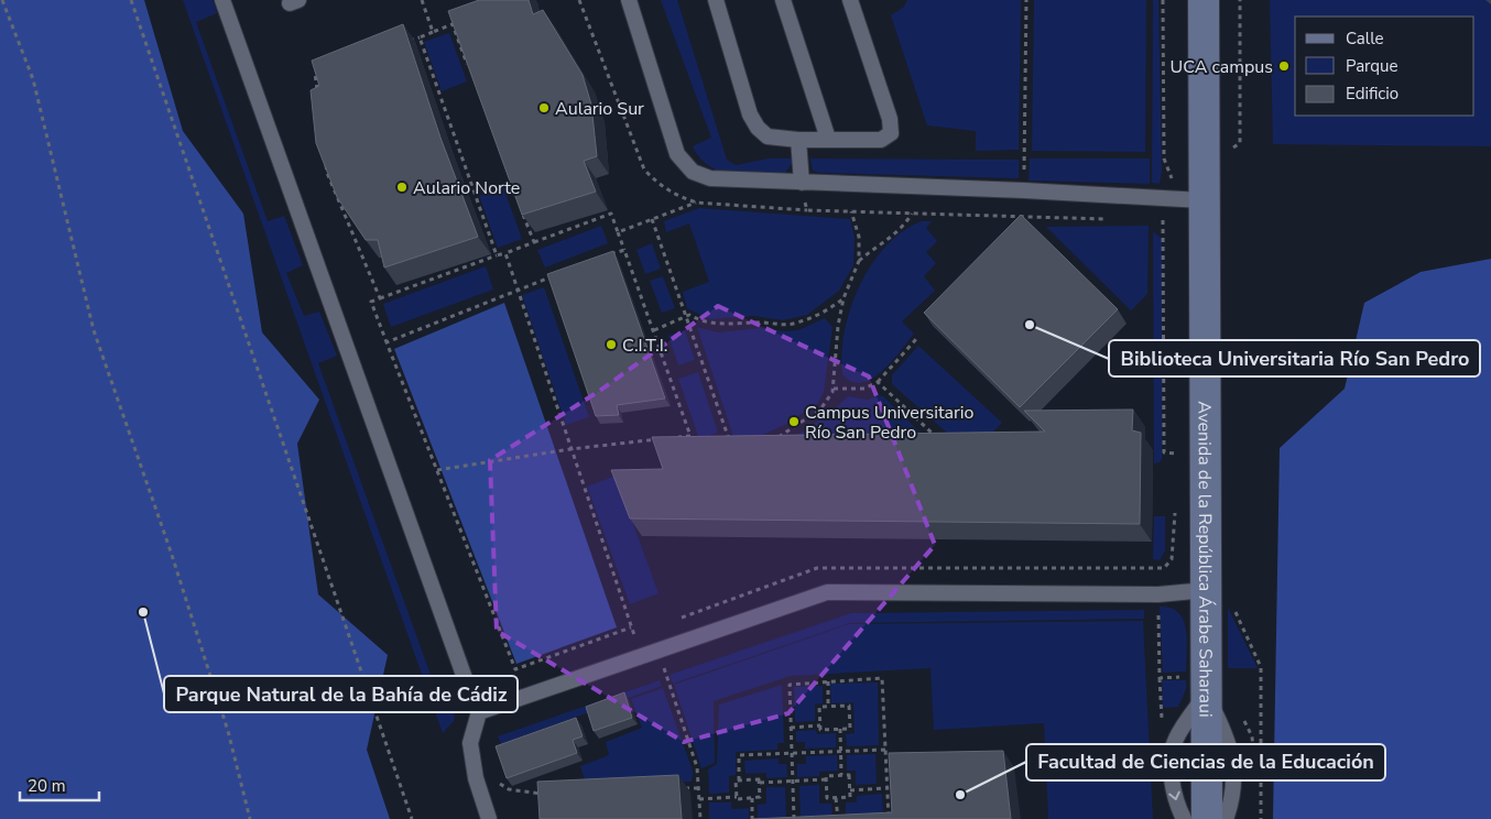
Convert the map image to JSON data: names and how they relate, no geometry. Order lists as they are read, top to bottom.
{
  "streets": {
    "street": ["Avenida de la República Árabe Saharaui"]
  },
  "places": [
    "UCA campus",
    "Aulario Sur",
    "Aulario Norte",
    "Biblioteca Universitaria Río San Pedro",
    "C.I.T.I.",
    "Campus Universitario Río San Pedro",
    "Parque Natural de la Bahía de Cádiz",
    "Facultad de Ciencias de la Educación"
  ],
  "legend": ["Calle", "Parque", "Edificio"],
  "scale_bar": "20 m"
}
